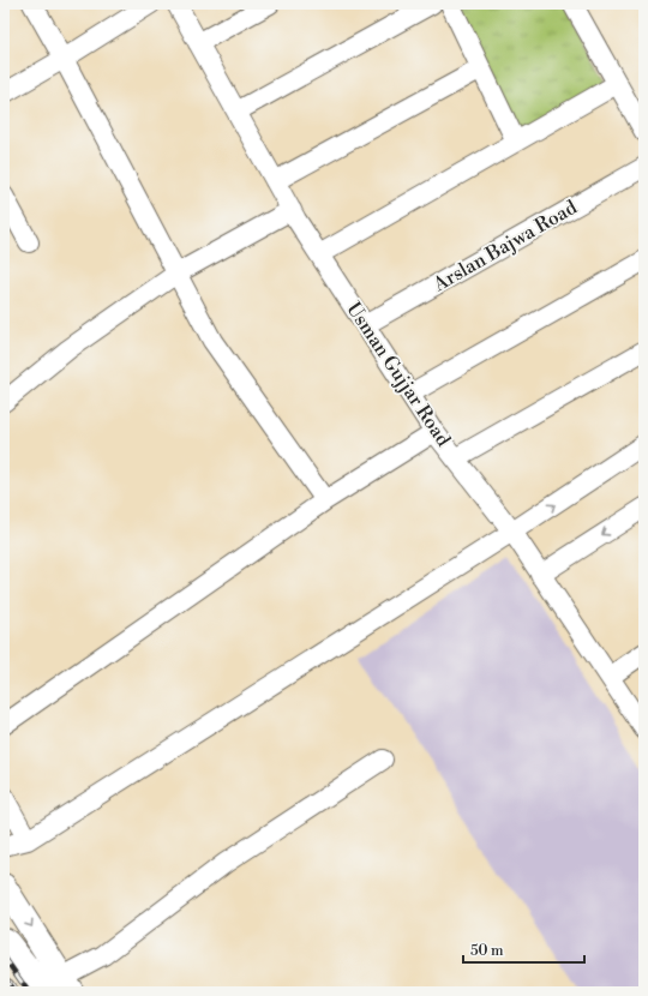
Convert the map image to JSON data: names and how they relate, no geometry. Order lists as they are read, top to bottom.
{
  "streets": {
    "street": ["Arslan Bajwa Road", "Usman Gujjar Road"]
  },
  "crossings": [
    ["Arslan Bajwa Road", "Usman Gujjar Road"]
  ],
  "scale_bar": "50 m"
}
